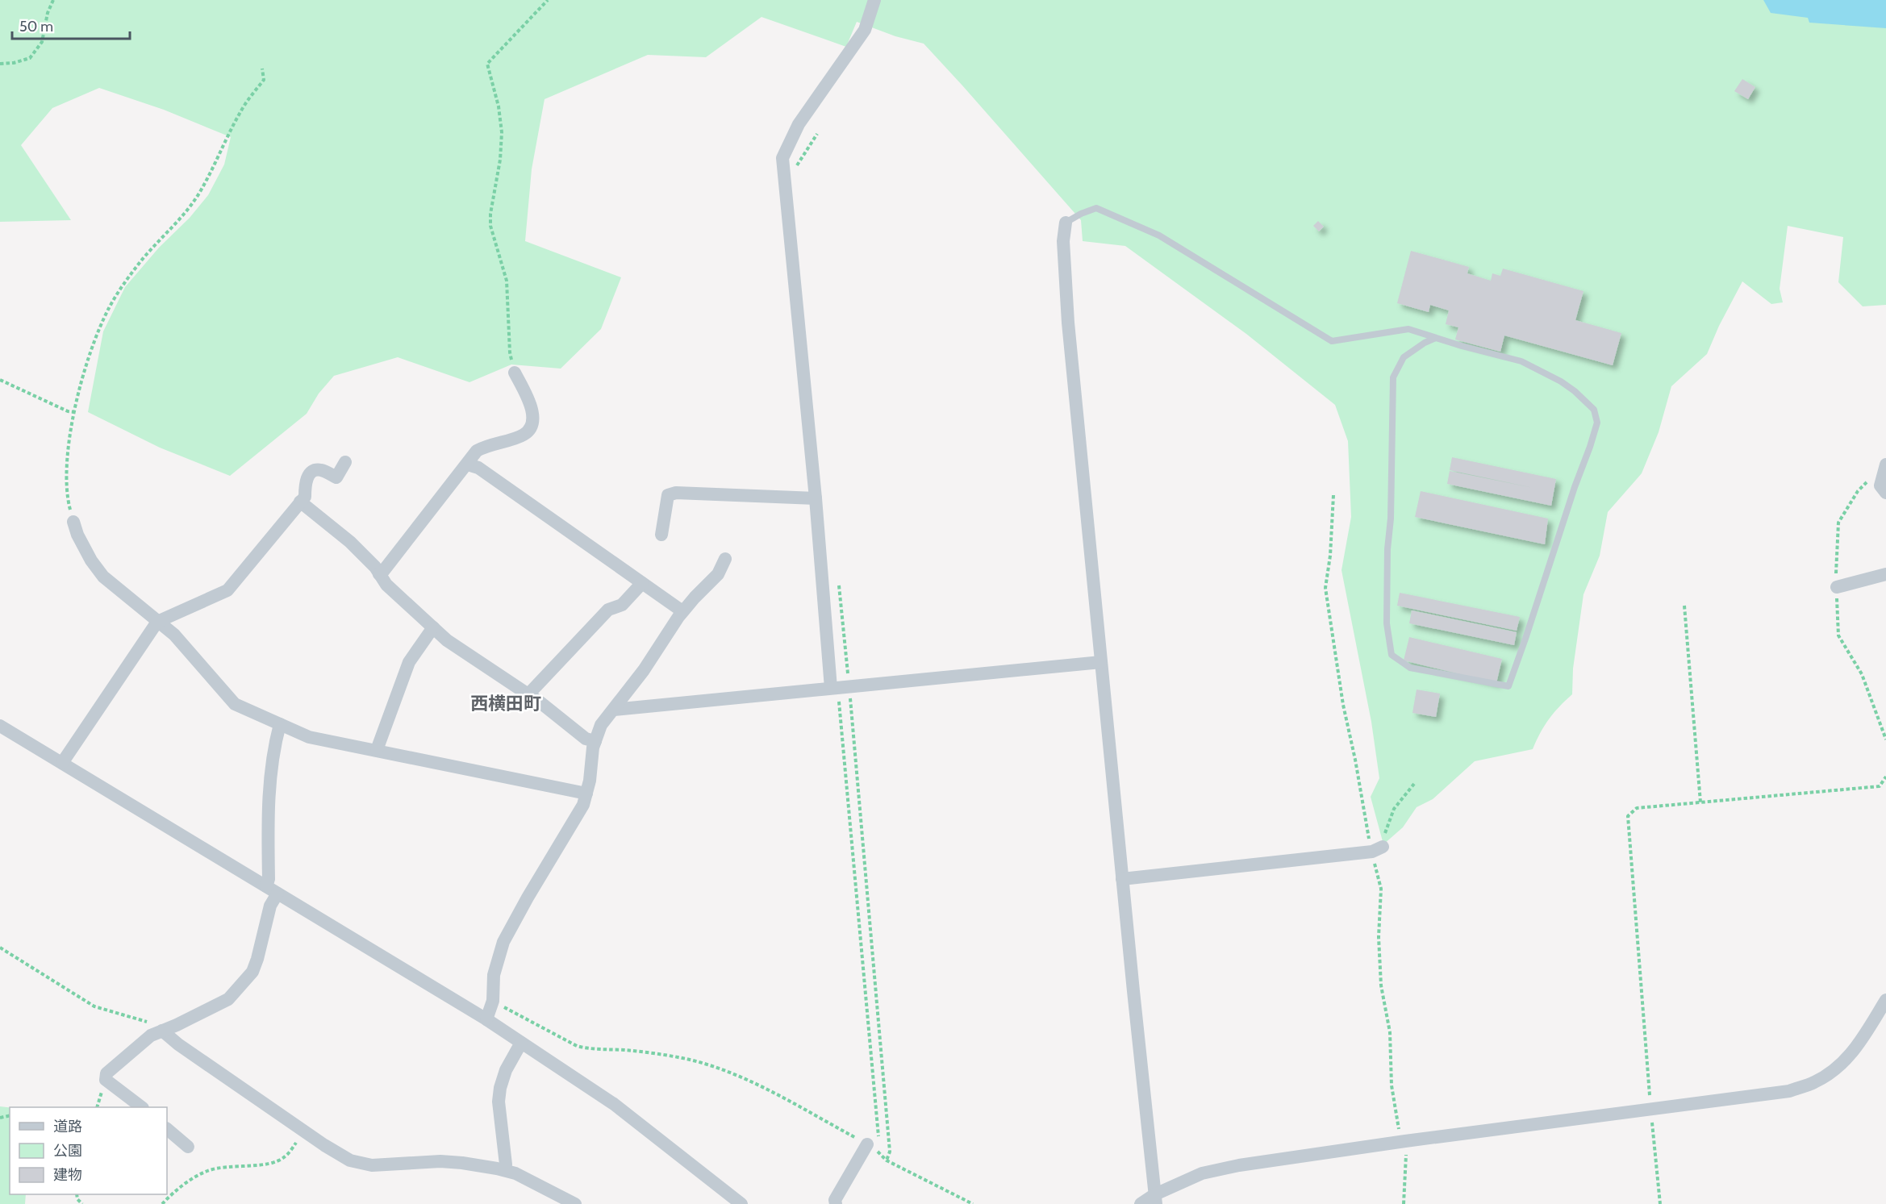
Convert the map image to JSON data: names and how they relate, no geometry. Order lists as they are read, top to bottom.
{
  "districts": ["西横田町"],
  "legend": ["道路", "公園", "建物"],
  "scale_bar": "50 m"
}
